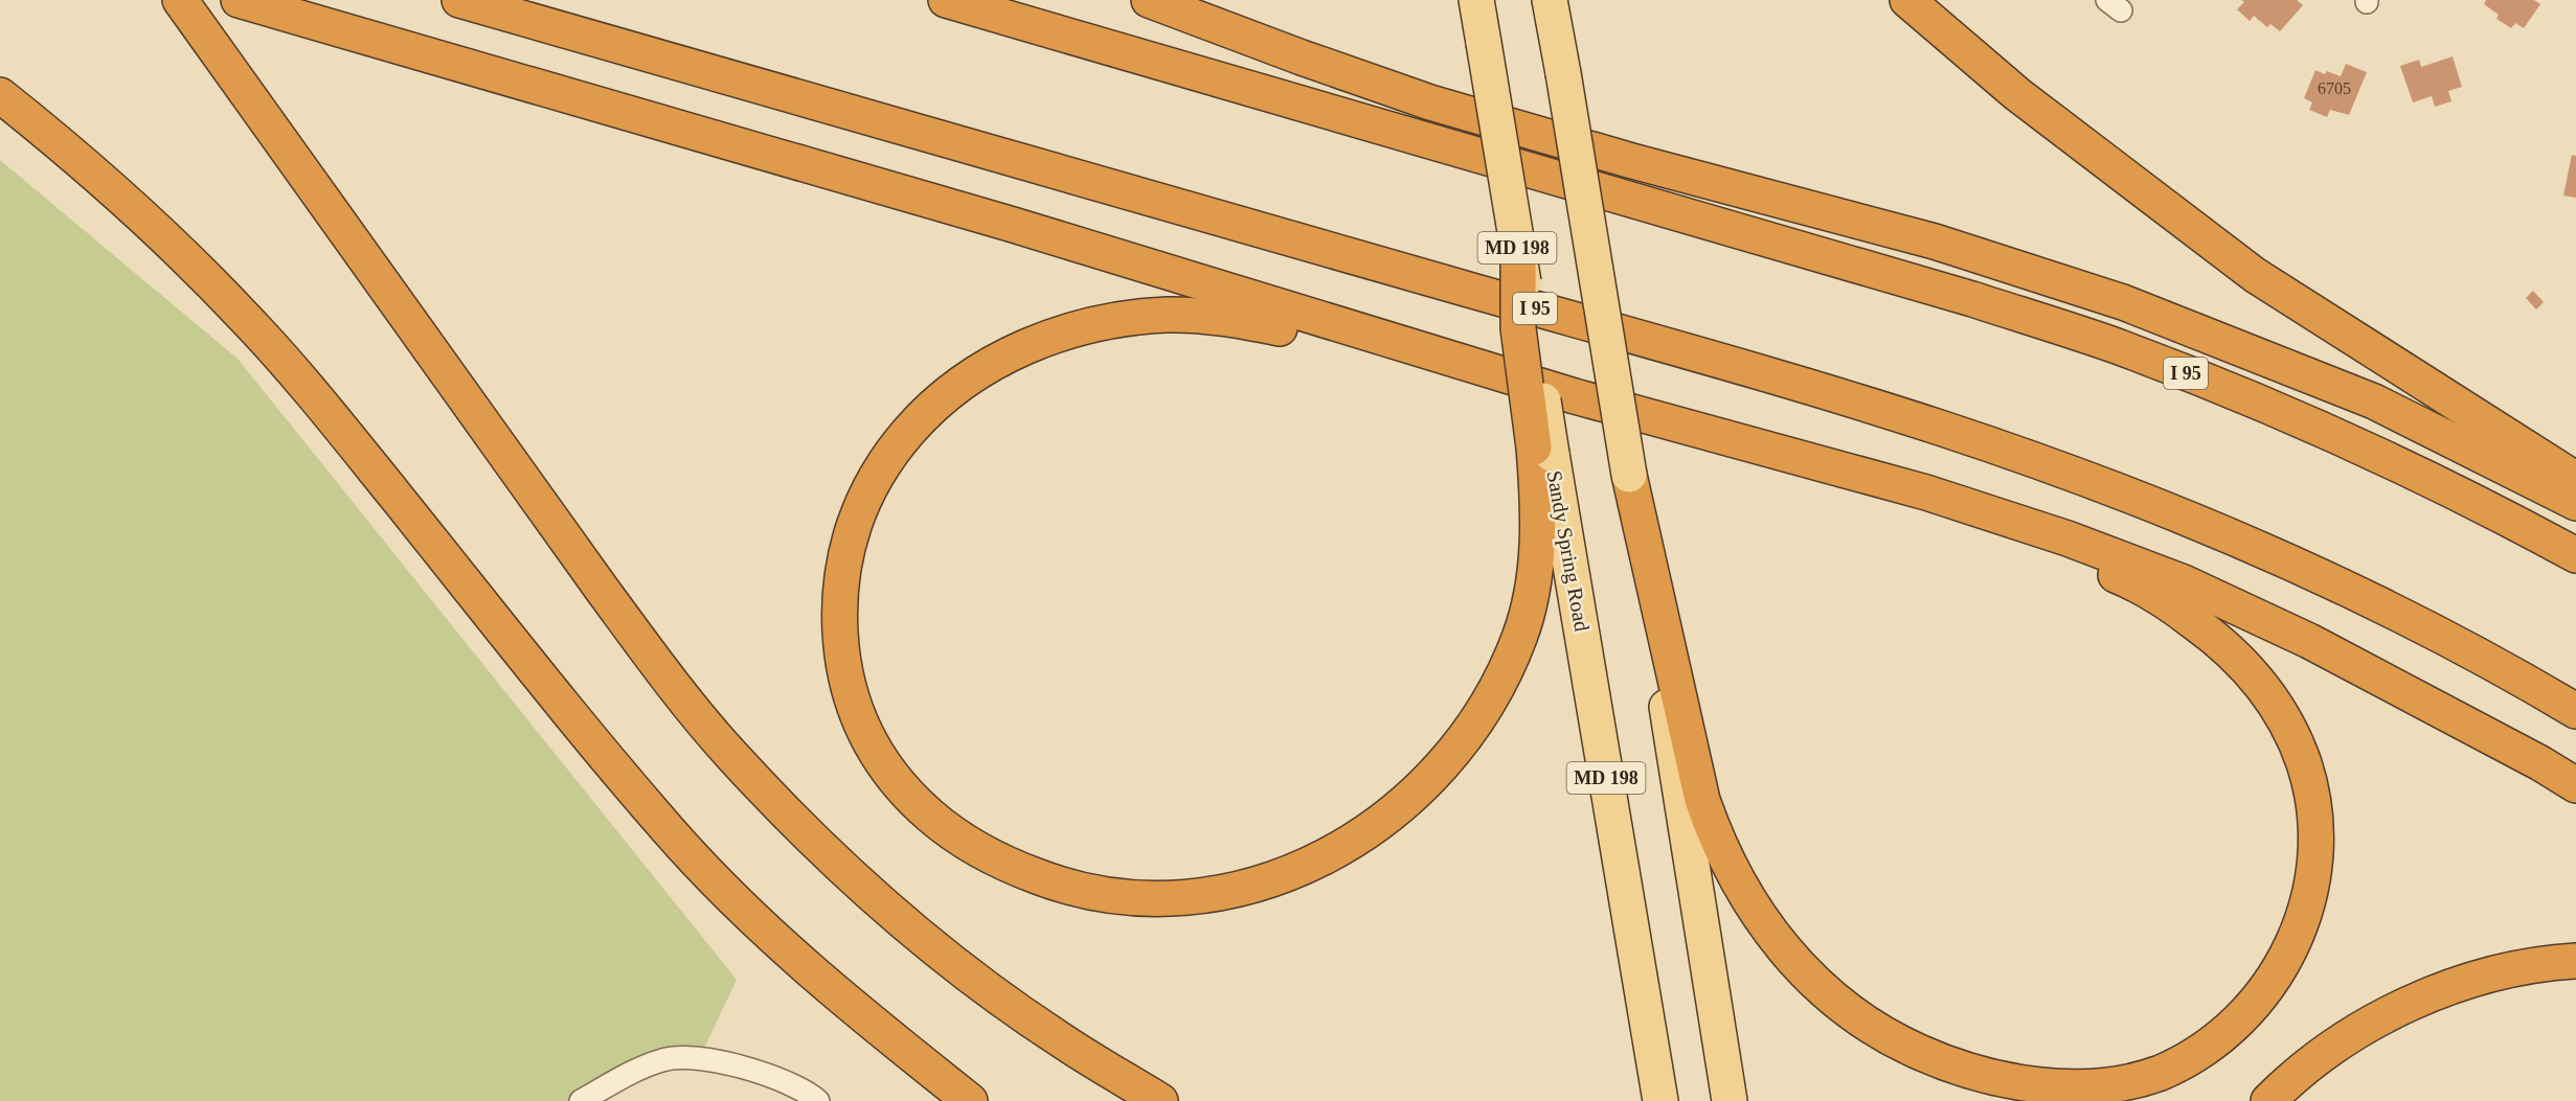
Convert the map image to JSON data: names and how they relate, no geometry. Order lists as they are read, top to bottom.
{
  "streets": {
    "highway": ["I 95"],
    "main road": ["MD 198", "Sandy Spring Road"]
  },
  "house_numbers": ["6705"]
}
